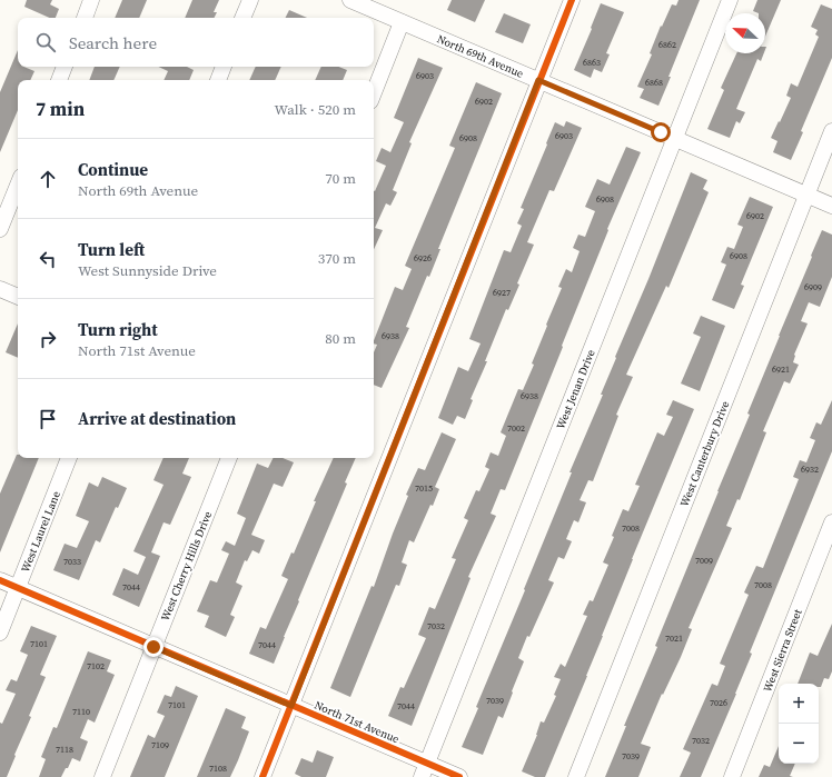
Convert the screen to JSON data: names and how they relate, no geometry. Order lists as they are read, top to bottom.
{
  "streets": {
    "street": [
      "North 69th Avenue",
      "West Jenan Drive",
      "West Canterbury Drive",
      "West Laurel Lane",
      "West Cherry Hills Drive",
      "West Sierra Street",
      "North 71st Avenue"
    ]
  },
  "crossings": [
    ["North 69th Avenue", "West Jenan Drive"],
    ["North 69th Avenue", "West Canterbury Drive"],
    ["West Jenan Drive", "North 71st Avenue"],
    ["West Laurel Lane", "North 71st Avenue"],
    ["West Cherry Hills Drive", "North 71st Avenue"]
  ],
  "house_numbers": [
    "6862",
    "6863",
    "6903",
    "6868",
    "6902",
    "6903",
    "6908",
    "6908",
    "6902",
    "6908",
    "6926",
    "6909",
    "6927",
    "6938",
    "6921",
    "6938",
    "7002",
    "6932",
    "7015",
    "7008",
    "7009",
    "7033",
    "7008",
    "7044",
    "7032",
    "7021",
    "7101",
    "7044",
    "7102",
    "7039",
    "7026",
    "7101",
    "7044",
    "7110",
    "7032",
    "7109",
    "7118",
    "7039",
    "7108"
  ],
  "north": "top left",
  "page": {
    "search": "Search here",
    "heading": ["7 min", "Walk · 520 m"],
    "list": [
      ["Continue", "North 69th Avenue", "70 m"],
      ["Turn left", "West Sunnyside Drive", "370 m"],
      ["Turn right", "North 71st Avenue", "80 m"],
      "Arrive at destination"
    ],
    "map_buttons": ["+", "−"]
  }
}
